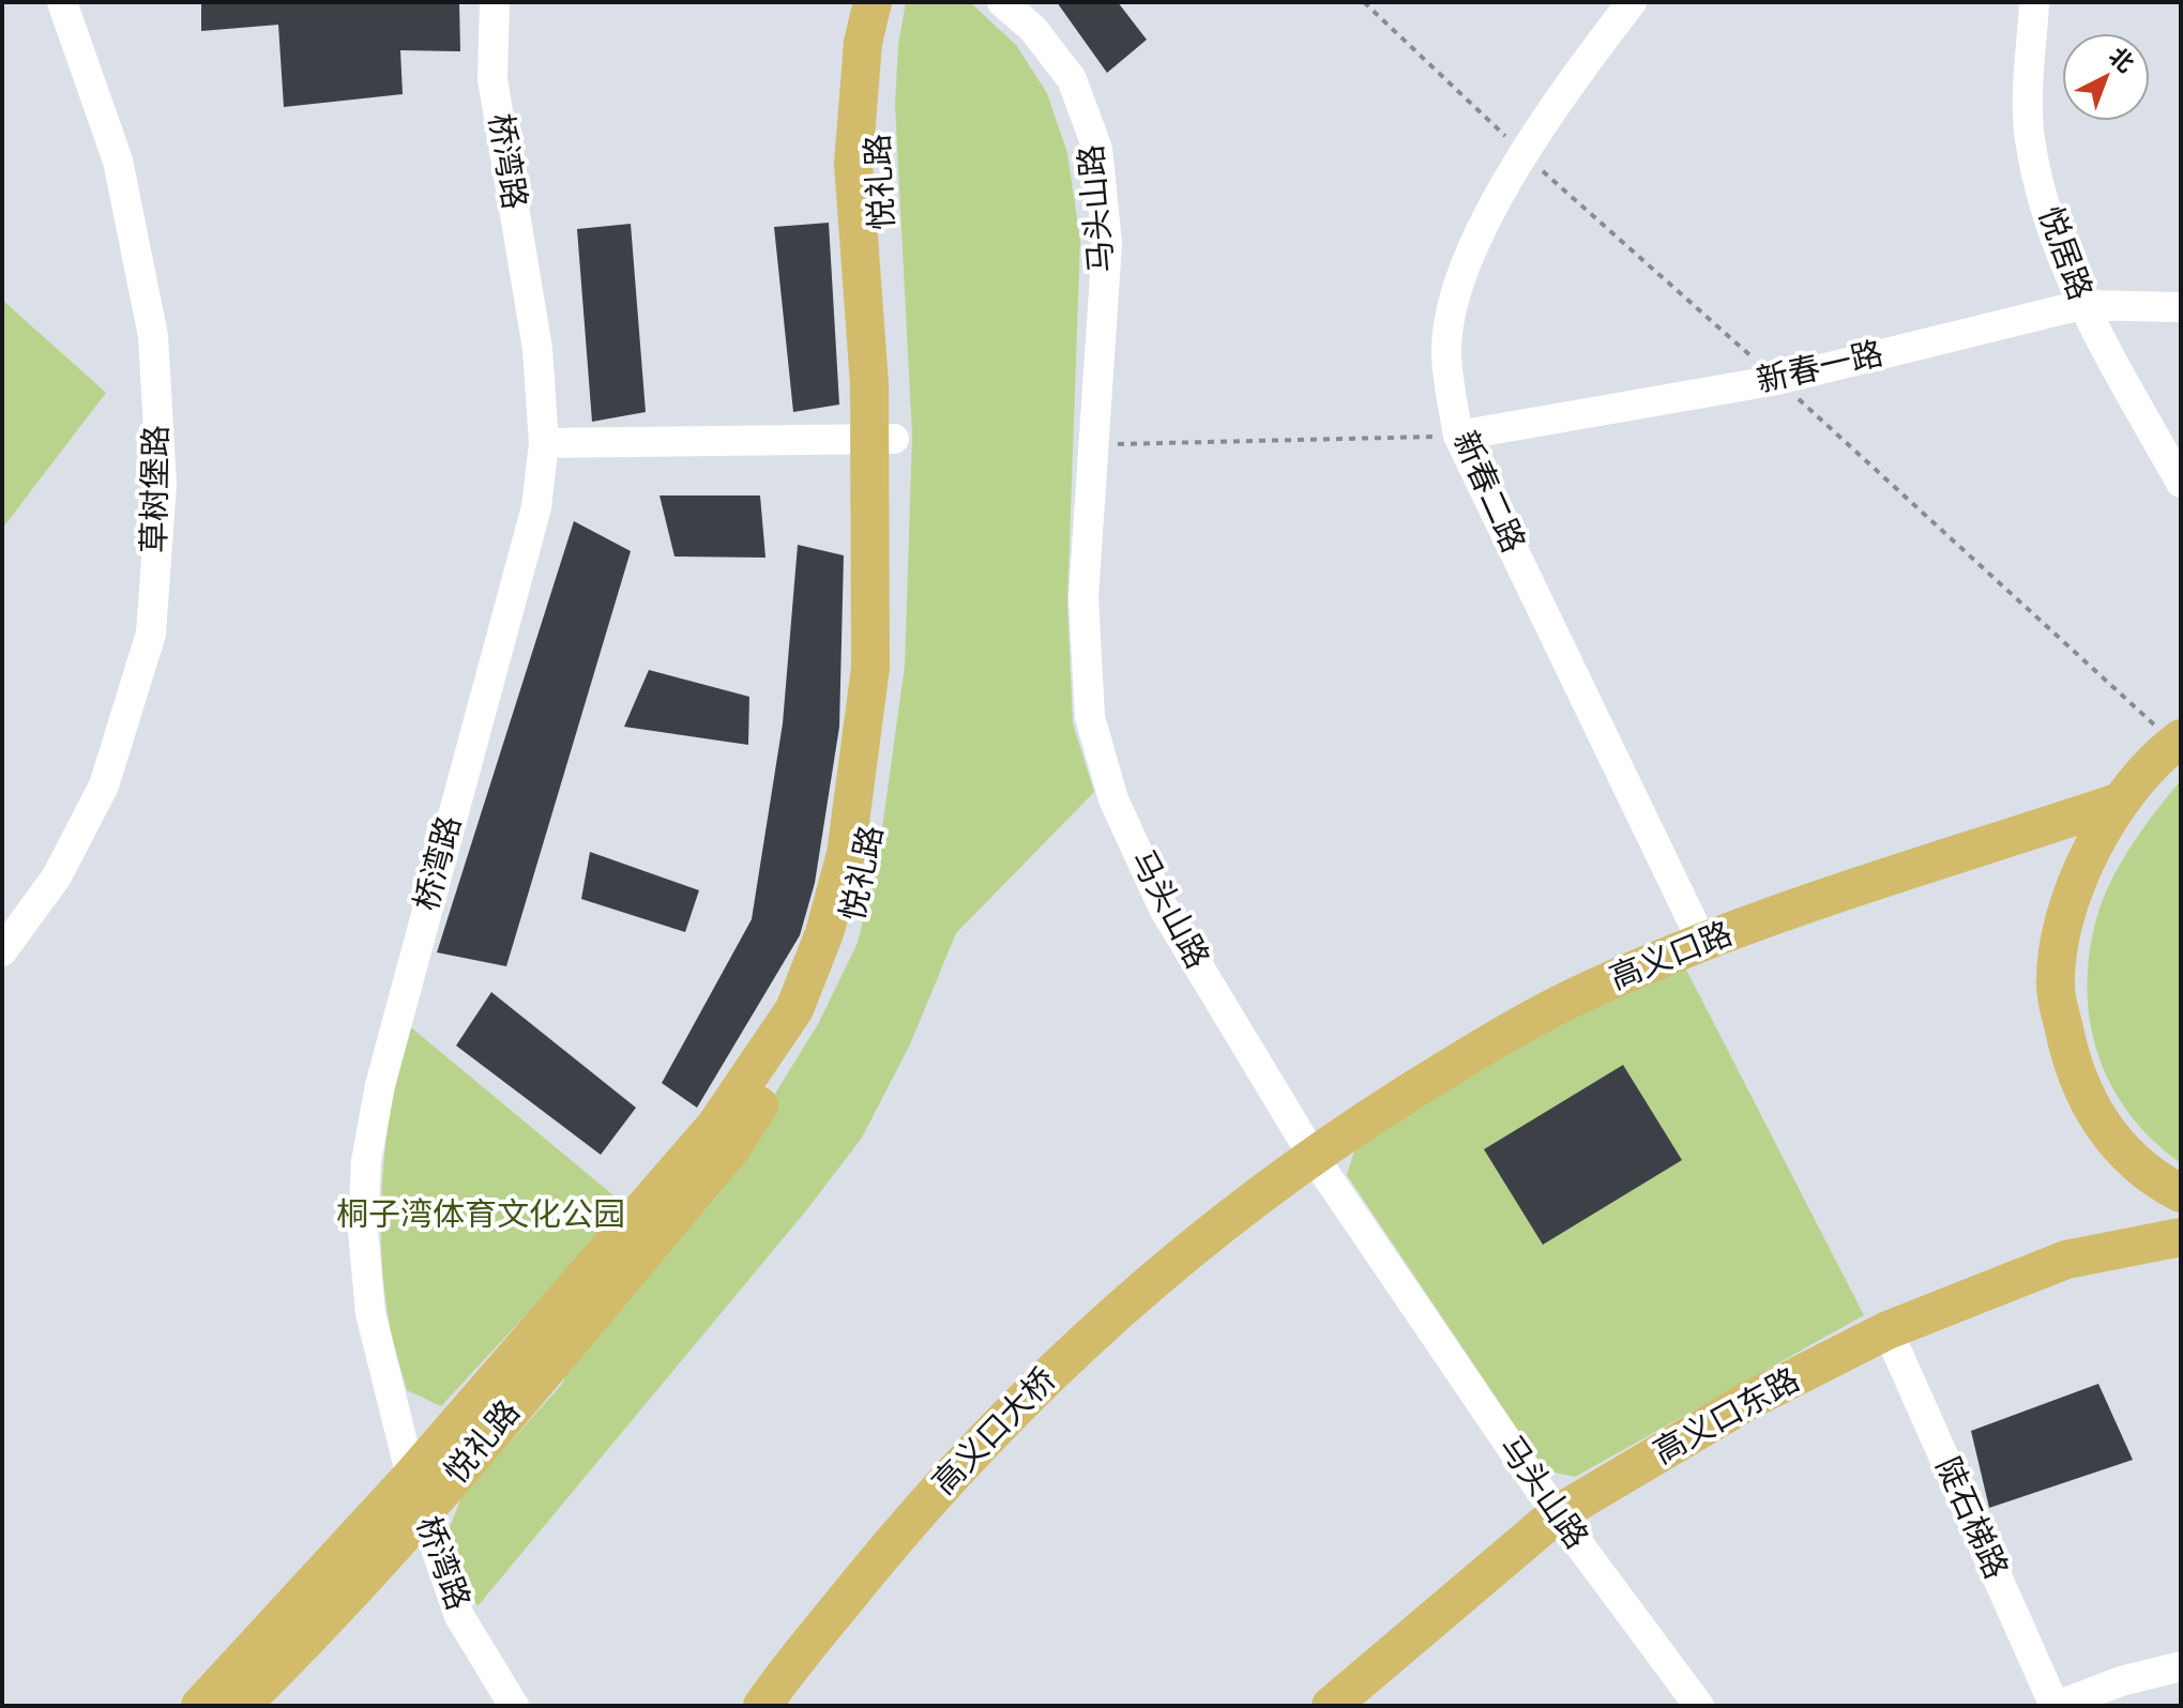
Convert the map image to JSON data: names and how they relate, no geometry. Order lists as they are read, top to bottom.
{
  "streets": {
    "main road": [
      "悦礼路",
      "高义口路",
      "高义口东路",
      "高义口大桥"
    ],
    "street": [
      "桥湾路",
      "马头山路",
      "悦居路",
      "新春一路",
      "草树堡路",
      "新春二路",
      "陡石梯路"
    ]
  },
  "crossings": [
    ["桥湾路", "悦礼路"],
    ["马头山路", "高义口路"],
    ["马头山路", "高义口东路"],
    ["悦居路", "新春一路"],
    ["新春一路", "新春二路"],
    ["新春二路", "高义口路"],
    ["高义口路", "高义口大桥"],
    ["高义口东路", "陡石梯路"]
  ],
  "parks": ["桐子湾体育文化公园"],
  "north": "top right"
}
